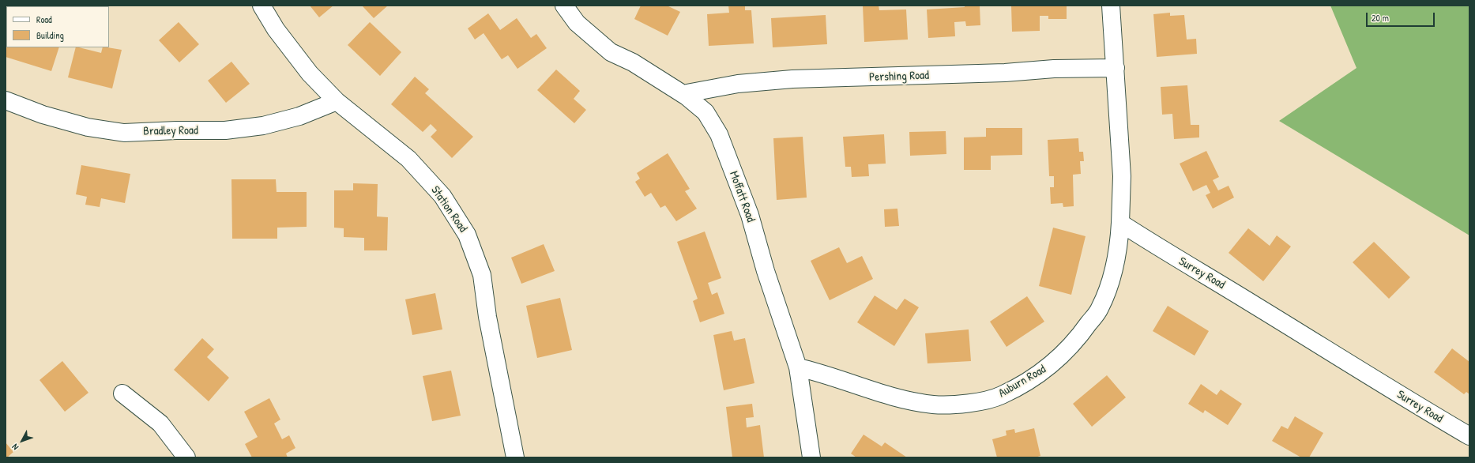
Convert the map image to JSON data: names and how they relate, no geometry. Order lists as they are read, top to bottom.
{
  "streets": {
    "street": [
      "Pershing Road",
      "Bradley Road",
      "Moffatt Road",
      "Station Road",
      "Surrey Road",
      "Auburn Road"
    ]
  },
  "crossings": [
    ["Pershing Road", "Moffatt Road"],
    ["Bradley Road", "Station Road"],
    ["Moffatt Road", "Auburn Road"],
    ["Surrey Road", "Auburn Road"]
  ],
  "legend": ["Road", "Building"],
  "scale_bar": "20 m",
  "north": "bottom left"
}
